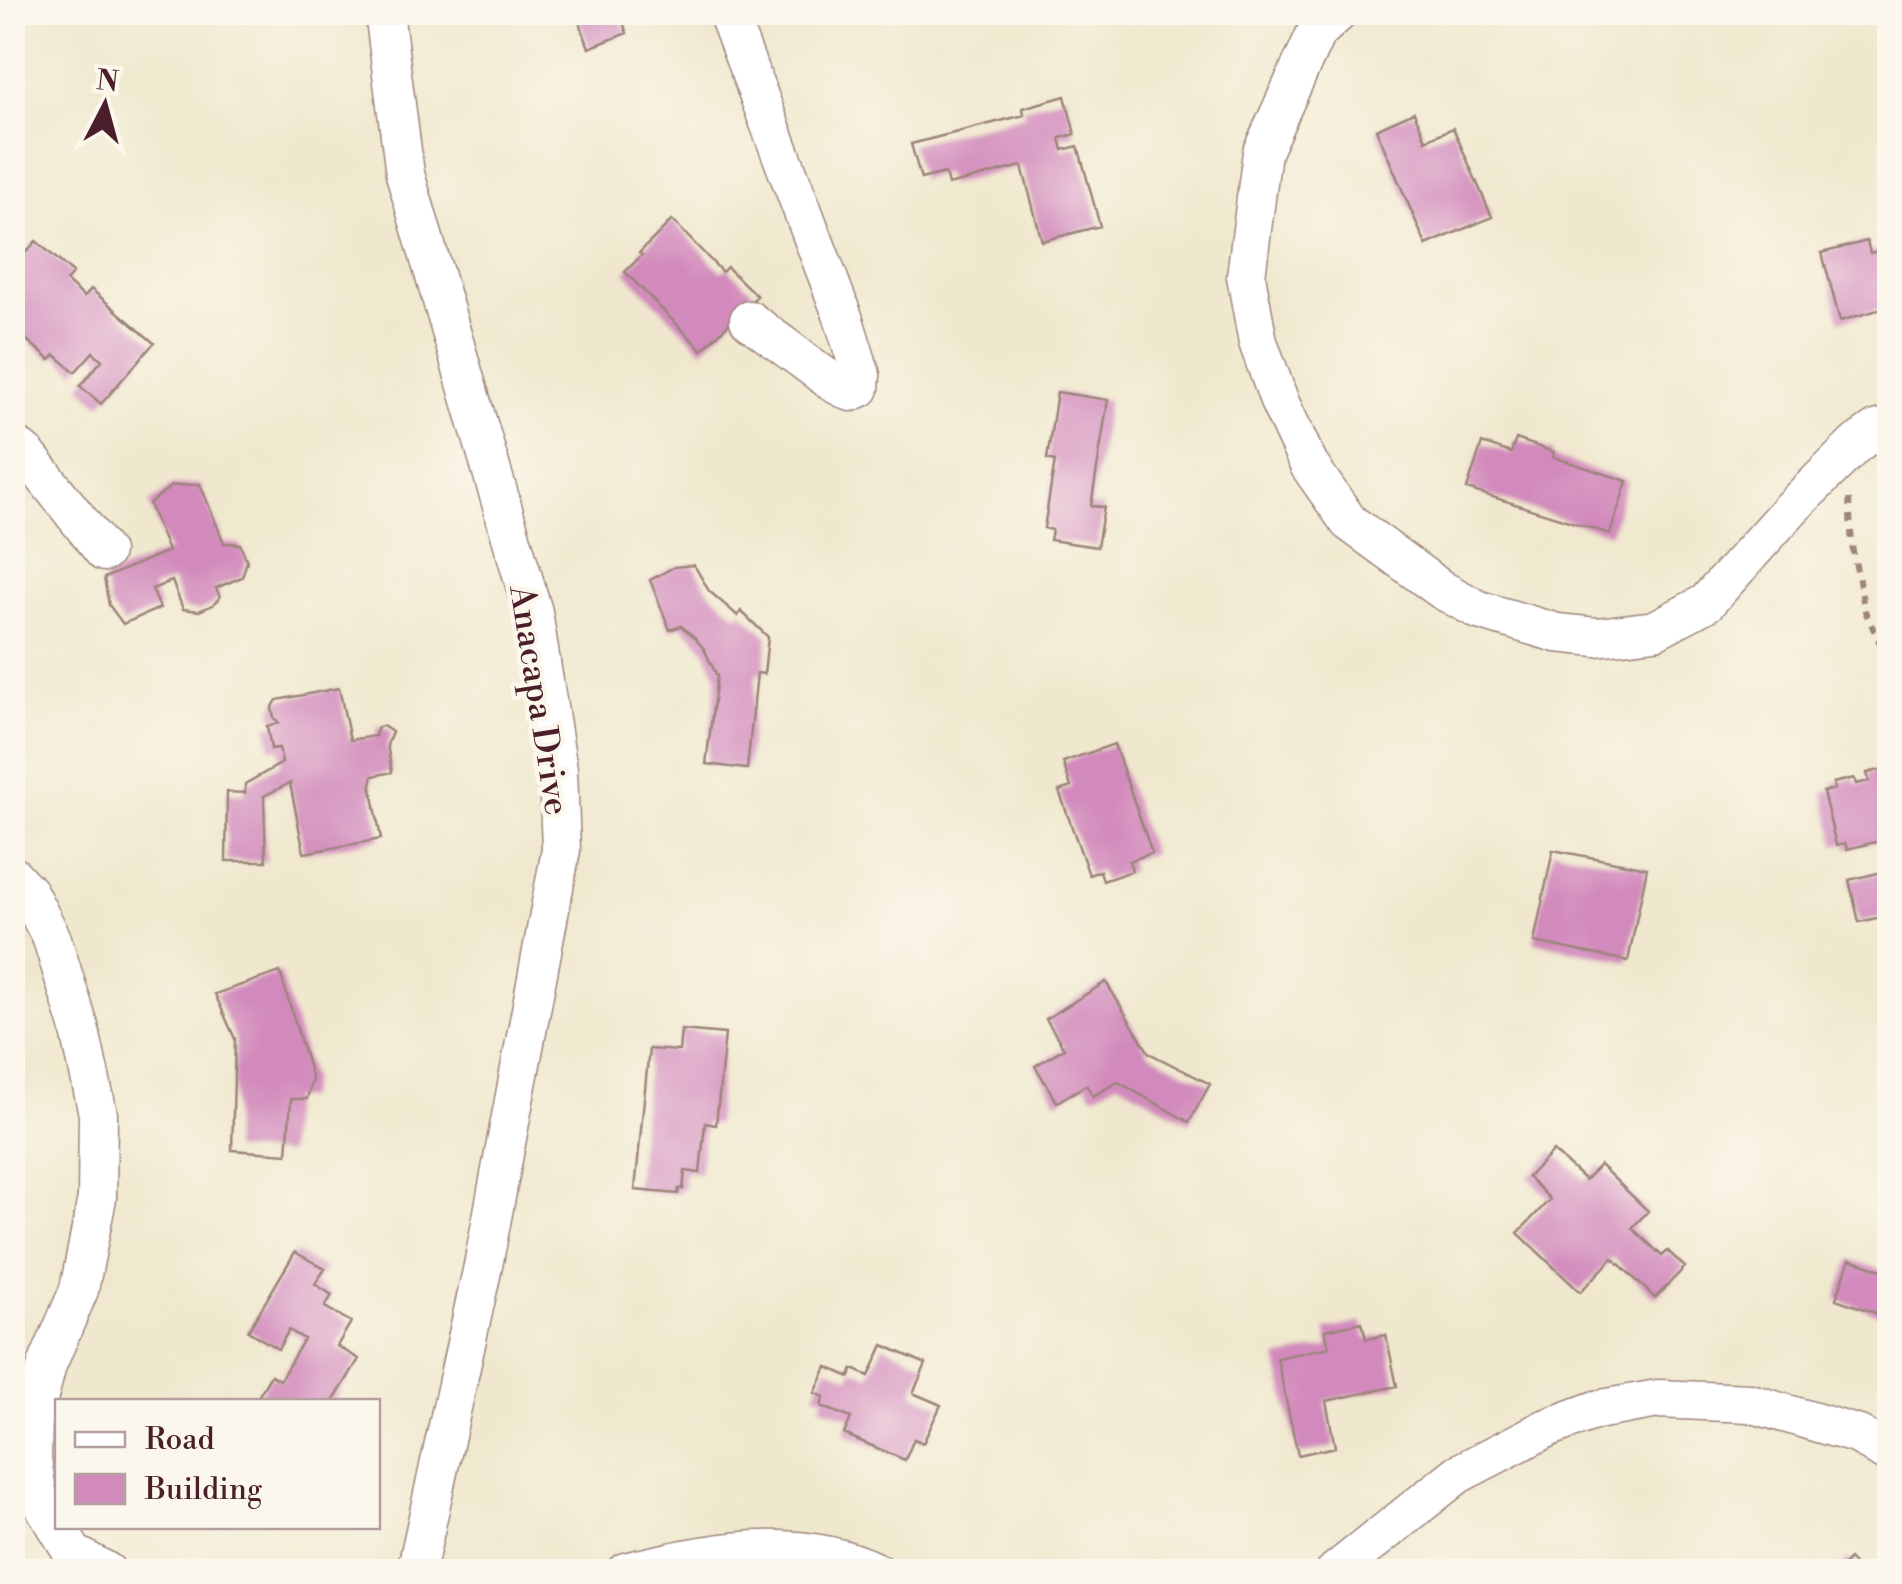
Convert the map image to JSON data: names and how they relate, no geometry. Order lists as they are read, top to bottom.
{
  "streets": {
    "street": ["Anacapa Drive"]
  },
  "legend": ["Road", "Building"],
  "north": "top"
}
